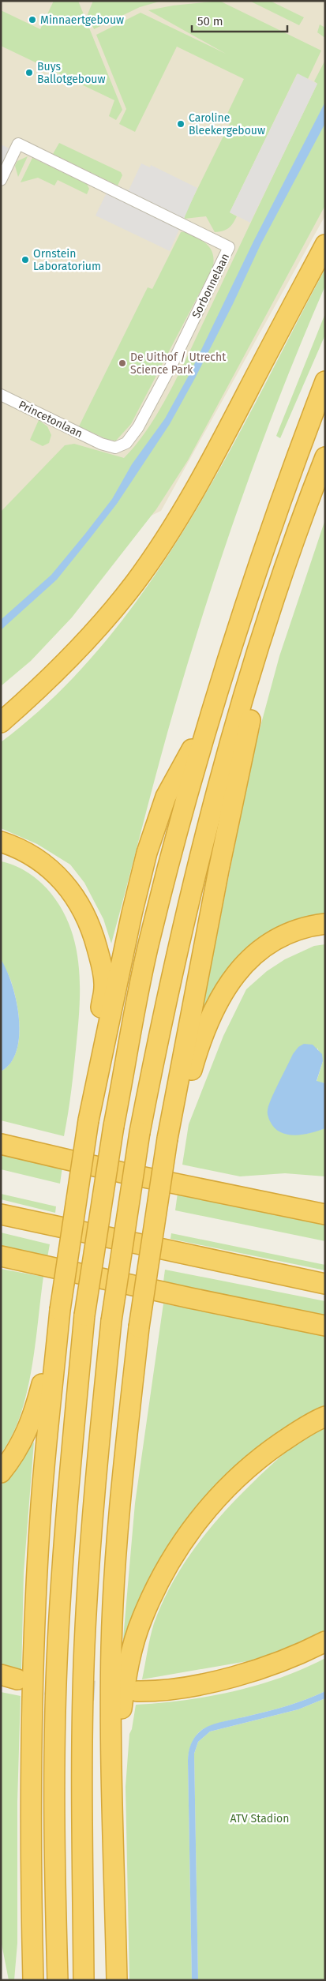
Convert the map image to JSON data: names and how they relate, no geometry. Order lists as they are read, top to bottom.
{
  "streets": {
    "street": ["Sorbonnelaan", "Princetonlaan"]
  },
  "crossings": [
    ["Sorbonnelaan", "Princetonlaan"]
  ],
  "parks": ["ATV Stadion"],
  "places": [
    "Minnaertgebouw",
    "Buys Ballotgebouw",
    "Caroline Bleekergebouw",
    "Ornstein Laboratorium",
    "De Uithof / Utrecht Science Park"
  ],
  "scale_bar": "50 m"
}
